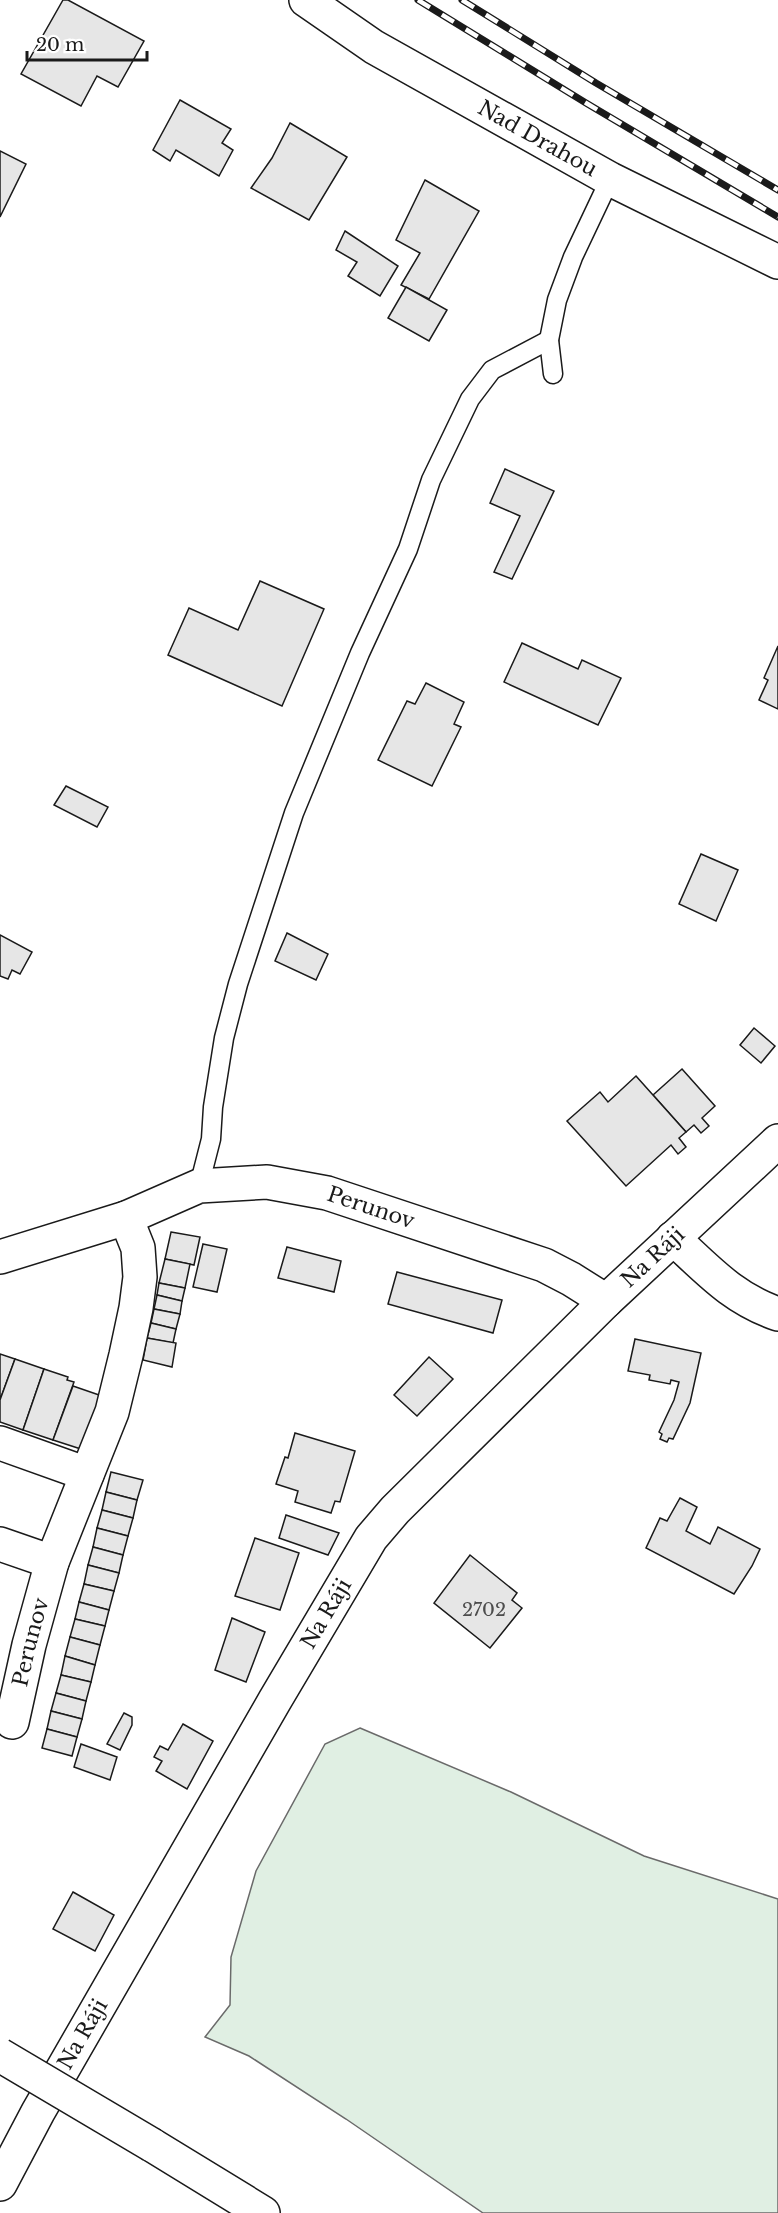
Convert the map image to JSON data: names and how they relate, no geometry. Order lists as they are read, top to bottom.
{
  "streets": {
    "street": ["Nad Drahou", "Perunov", "Na Ráji"]
  },
  "crossings": [
    ["Perunov", "Na Ráji"]
  ],
  "house_numbers": ["2702"],
  "scale_bar": "20 m"
}
